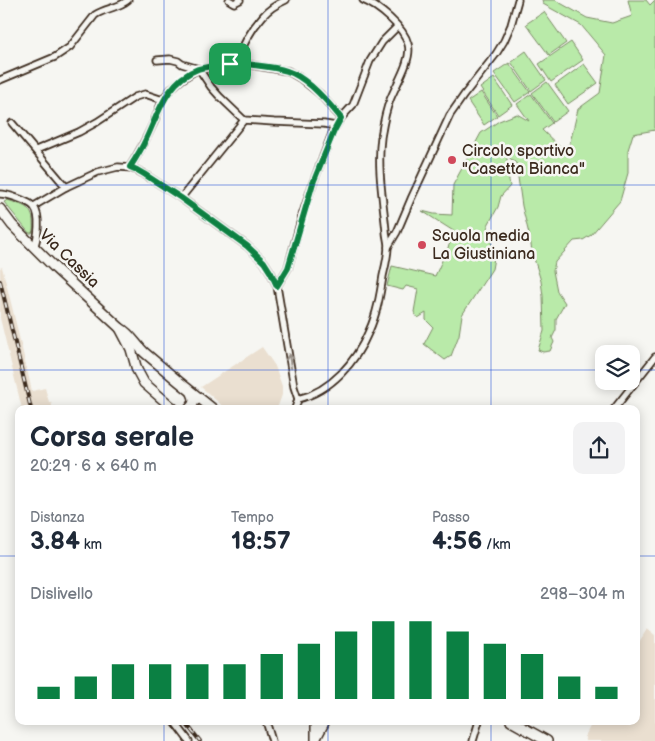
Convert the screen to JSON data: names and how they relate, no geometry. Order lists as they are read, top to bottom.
{
  "streets": {
    "main road": ["Via Cassia"]
  },
  "places": ["Circolo sportivo \"Casetta Bianca\"", "Scuola media La Giustiniana"],
  "page": {
    "heading": ["Corsa serale", "20:29 · 6 × 640 m"],
    "stats": [
      ["Distanza", "3.84 km"],
      ["Tempo", "18:57"],
      ["Passo", "4:56 /km"]
    ],
    "chart": ["Dislivello", "298–304 m"]
  }
}
